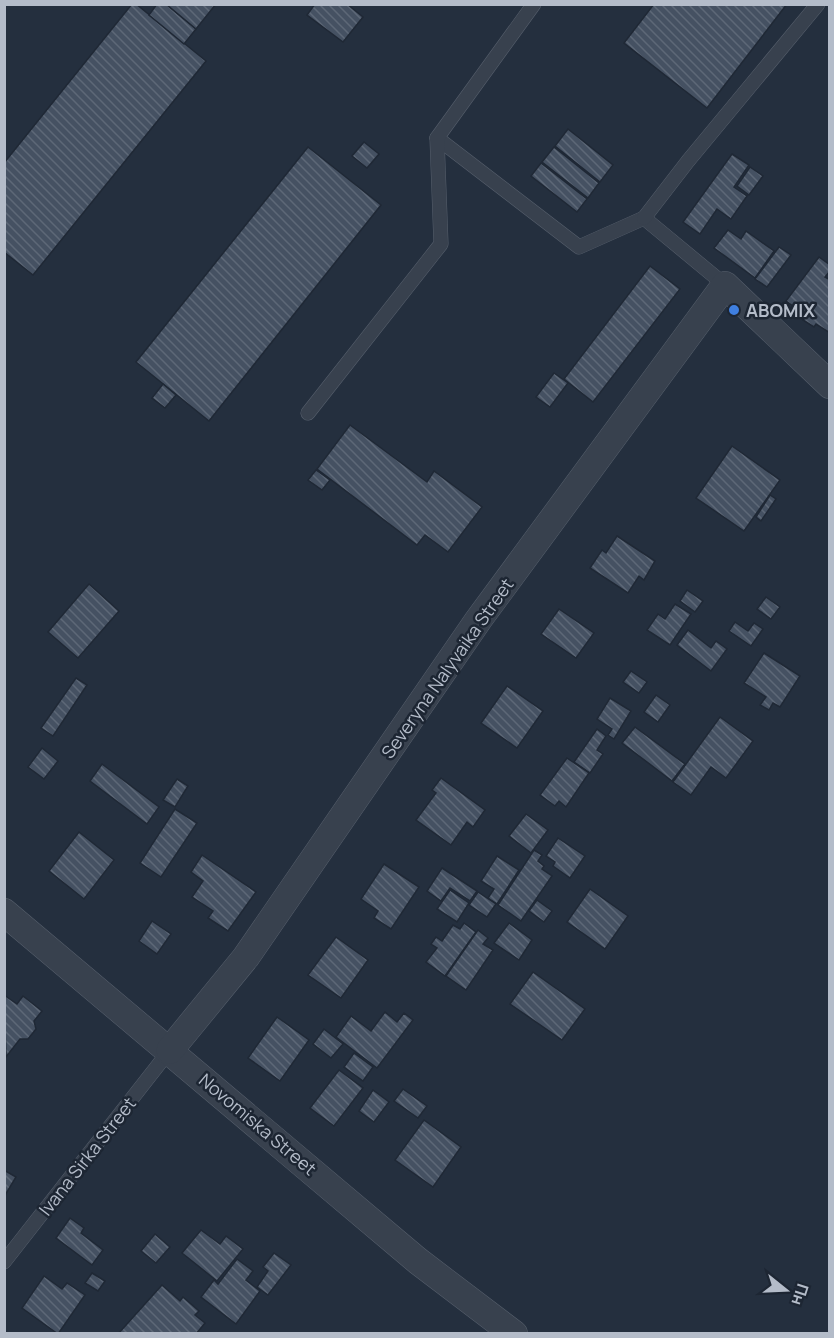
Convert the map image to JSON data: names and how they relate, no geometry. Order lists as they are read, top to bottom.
{
  "streets": {
    "street": ["Severyna Nalyvaika Street", "Novomiska Street"],
    "lane": ["Ivana Sirka Street"]
  },
  "crossings": [
    ["Severyna Nalyvaika Street", "Novomiska Street"],
    ["Severyna Nalyvaika Street", "Ivana Sirka Street"],
    ["Novomiska Street", "Ivana Sirka Street"]
  ],
  "places": ["ABOMIX"],
  "north": "right"
}
